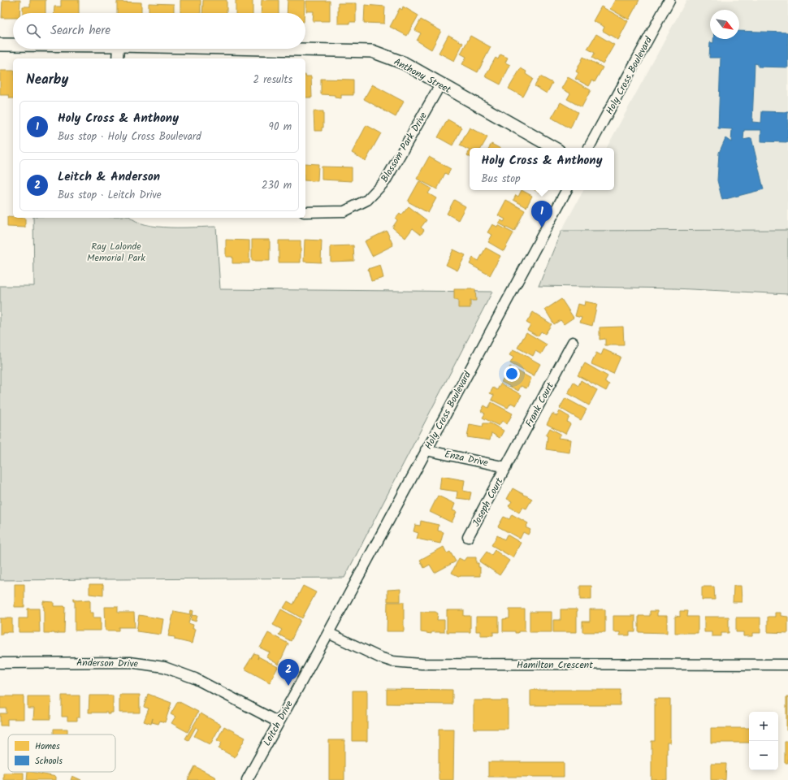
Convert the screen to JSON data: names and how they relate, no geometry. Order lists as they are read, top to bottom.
{
  "streets": {
    "street": [
      "Anthony Street",
      "Holy Cross Boulevard",
      "Blossom Park Drive",
      "Frank Court",
      "Enza Drive",
      "Joseph Court",
      "Anderson Drive",
      "Hamilton Crescent",
      "Leitch Drive"
    ]
  },
  "crossings": [
    ["Anthony Street", "Blossom Park Drive"],
    ["Holy Cross Boulevard", "Enza Drive"],
    ["Holy Cross Boulevard", "Hamilton Crescent"],
    ["Holy Cross Boulevard", "Leitch Drive"],
    ["Frank Court", "Enza Drive"],
    ["Frank Court", "Joseph Court"],
    ["Enza Drive", "Joseph Court"],
    ["Anderson Drive", "Leitch Drive"],
    ["Hamilton Crescent", "Leitch Drive"]
  ],
  "parks": ["Ray Lalonde Memorial Park"],
  "legend": ["Homes", "Schools"],
  "north": "bottom right",
  "page": {
    "search": "Search here",
    "heading": ["Nearby", "2 results"],
    "list": [
      {
        "mark": "1",
        "name": "Holy Cross & Anthony",
        "note": "Bus stop · Holy Cross Boulevard",
        "value": "90 m"
      },
      {
        "mark": "2",
        "name": "Leitch & Anderson",
        "note": "Bus stop · Leitch Drive",
        "value": "230 m"
      }
    ],
    "popup": ["Holy Cross & Anthony", "Bus stop"],
    "pins": ["1", "2"],
    "map_buttons": ["+", "−"]
  }
}
